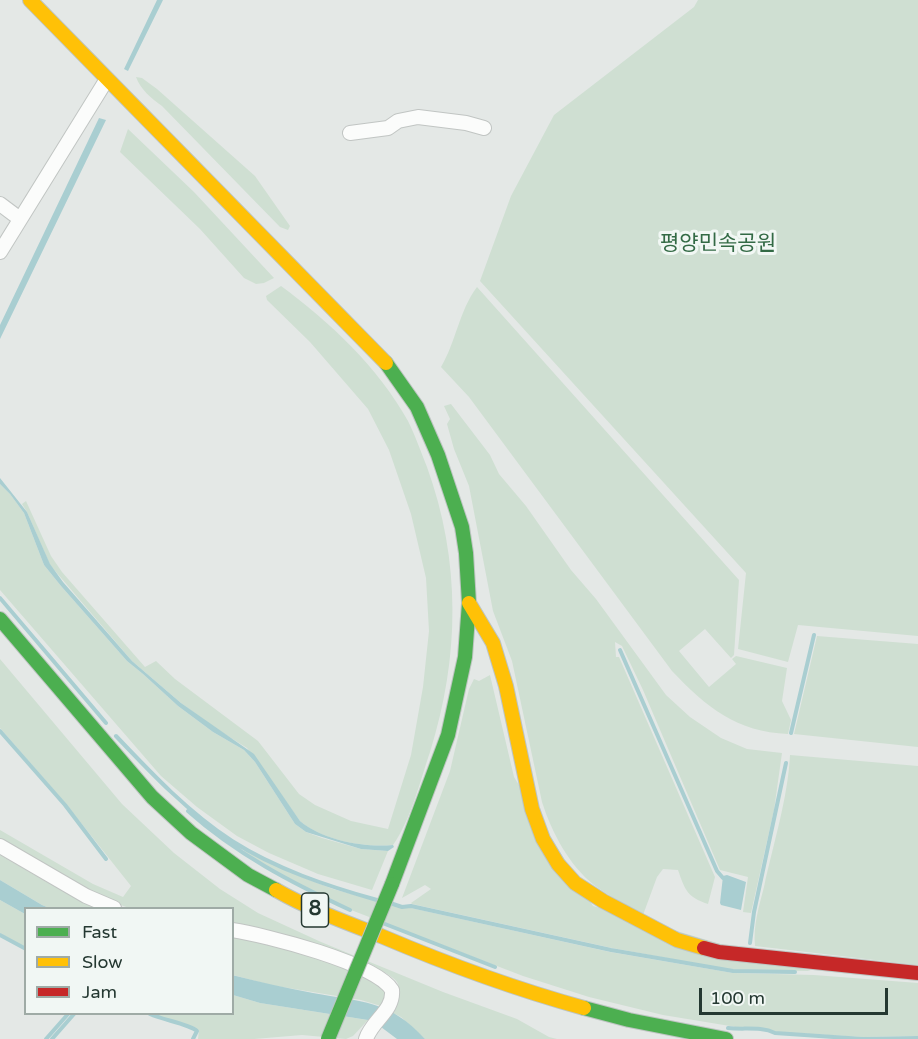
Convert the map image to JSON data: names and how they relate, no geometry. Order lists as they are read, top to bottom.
{
  "streets": {
    "main road": ["8"]
  },
  "parks": ["평양민속공원"],
  "legend": ["Fast", "Slow", "Jam"],
  "scale_bar": "100 m"
}
